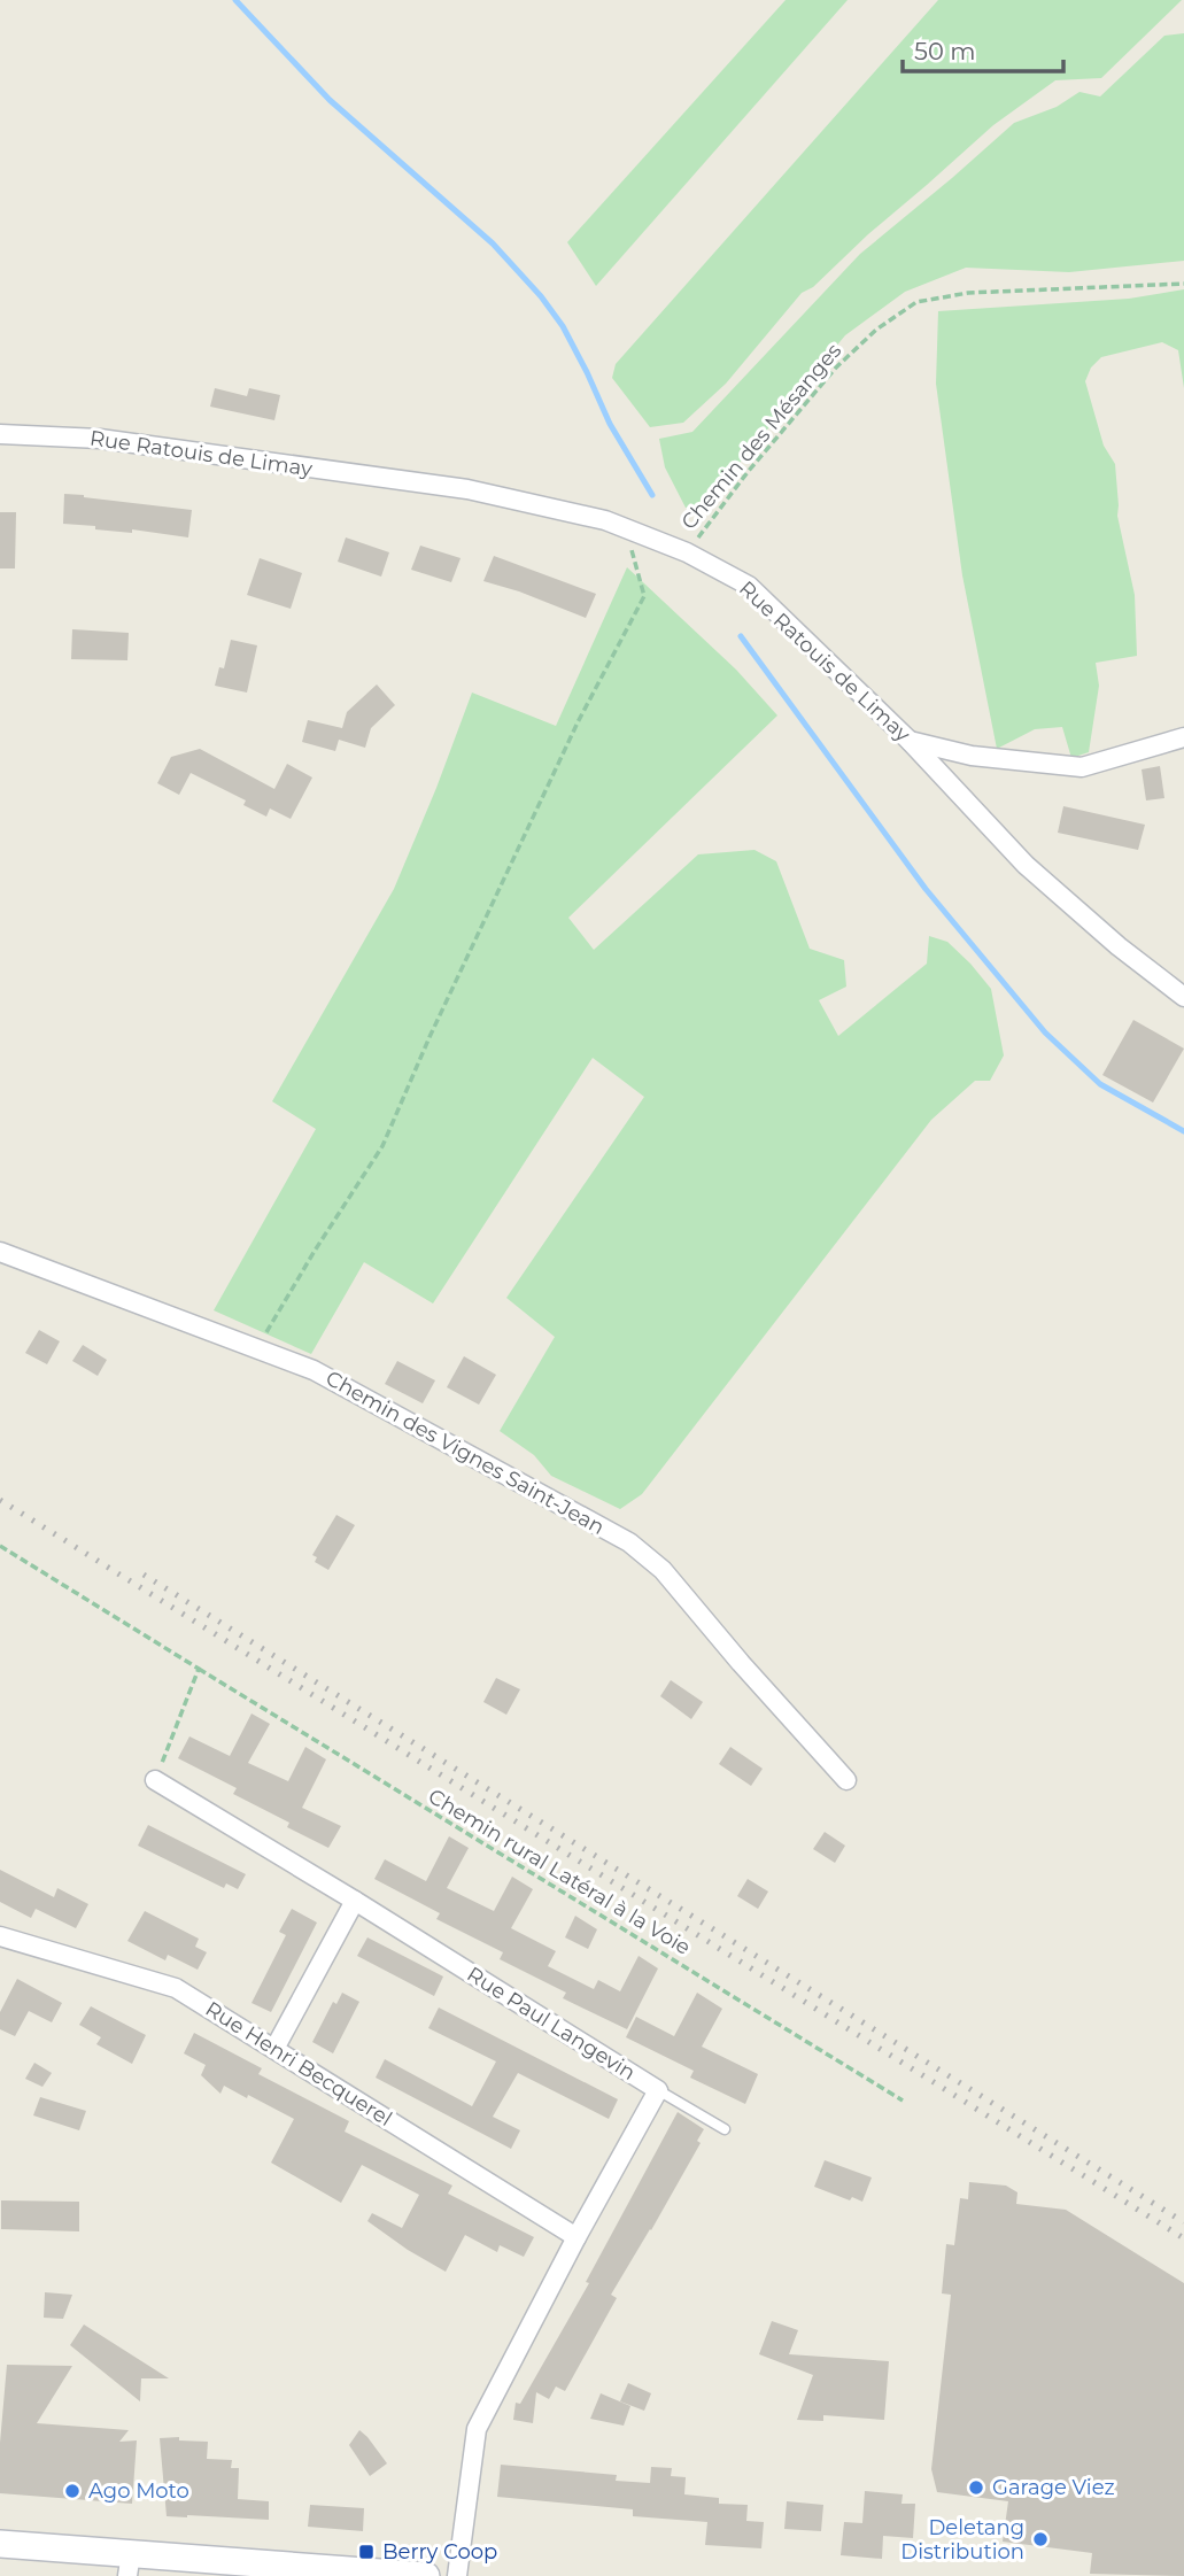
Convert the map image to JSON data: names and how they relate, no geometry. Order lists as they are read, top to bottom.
{
  "streets": {
    "street": [
      "Rue Ratouis de Limay",
      "Chemin des Vignes Saint-Jean",
      "Rue Paul Langevin",
      "Rue Henri Becquerel"
    ],
    "path": ["Chemin des Mésanges", "Chemin rural Latéral à la Voie"]
  },
  "crossings": [
    ["Chemin des Mésanges", "Rue Ratouis de Limay"],
    ["Rue Paul Langevin", "Rue Henri Becquerel"]
  ],
  "places": {
    "other": ["Garage Viez", "Ago Moto", "Deletang Distribution"],
    "transit": ["Berry Coop"]
  },
  "scale_bar": "50 m"
}
